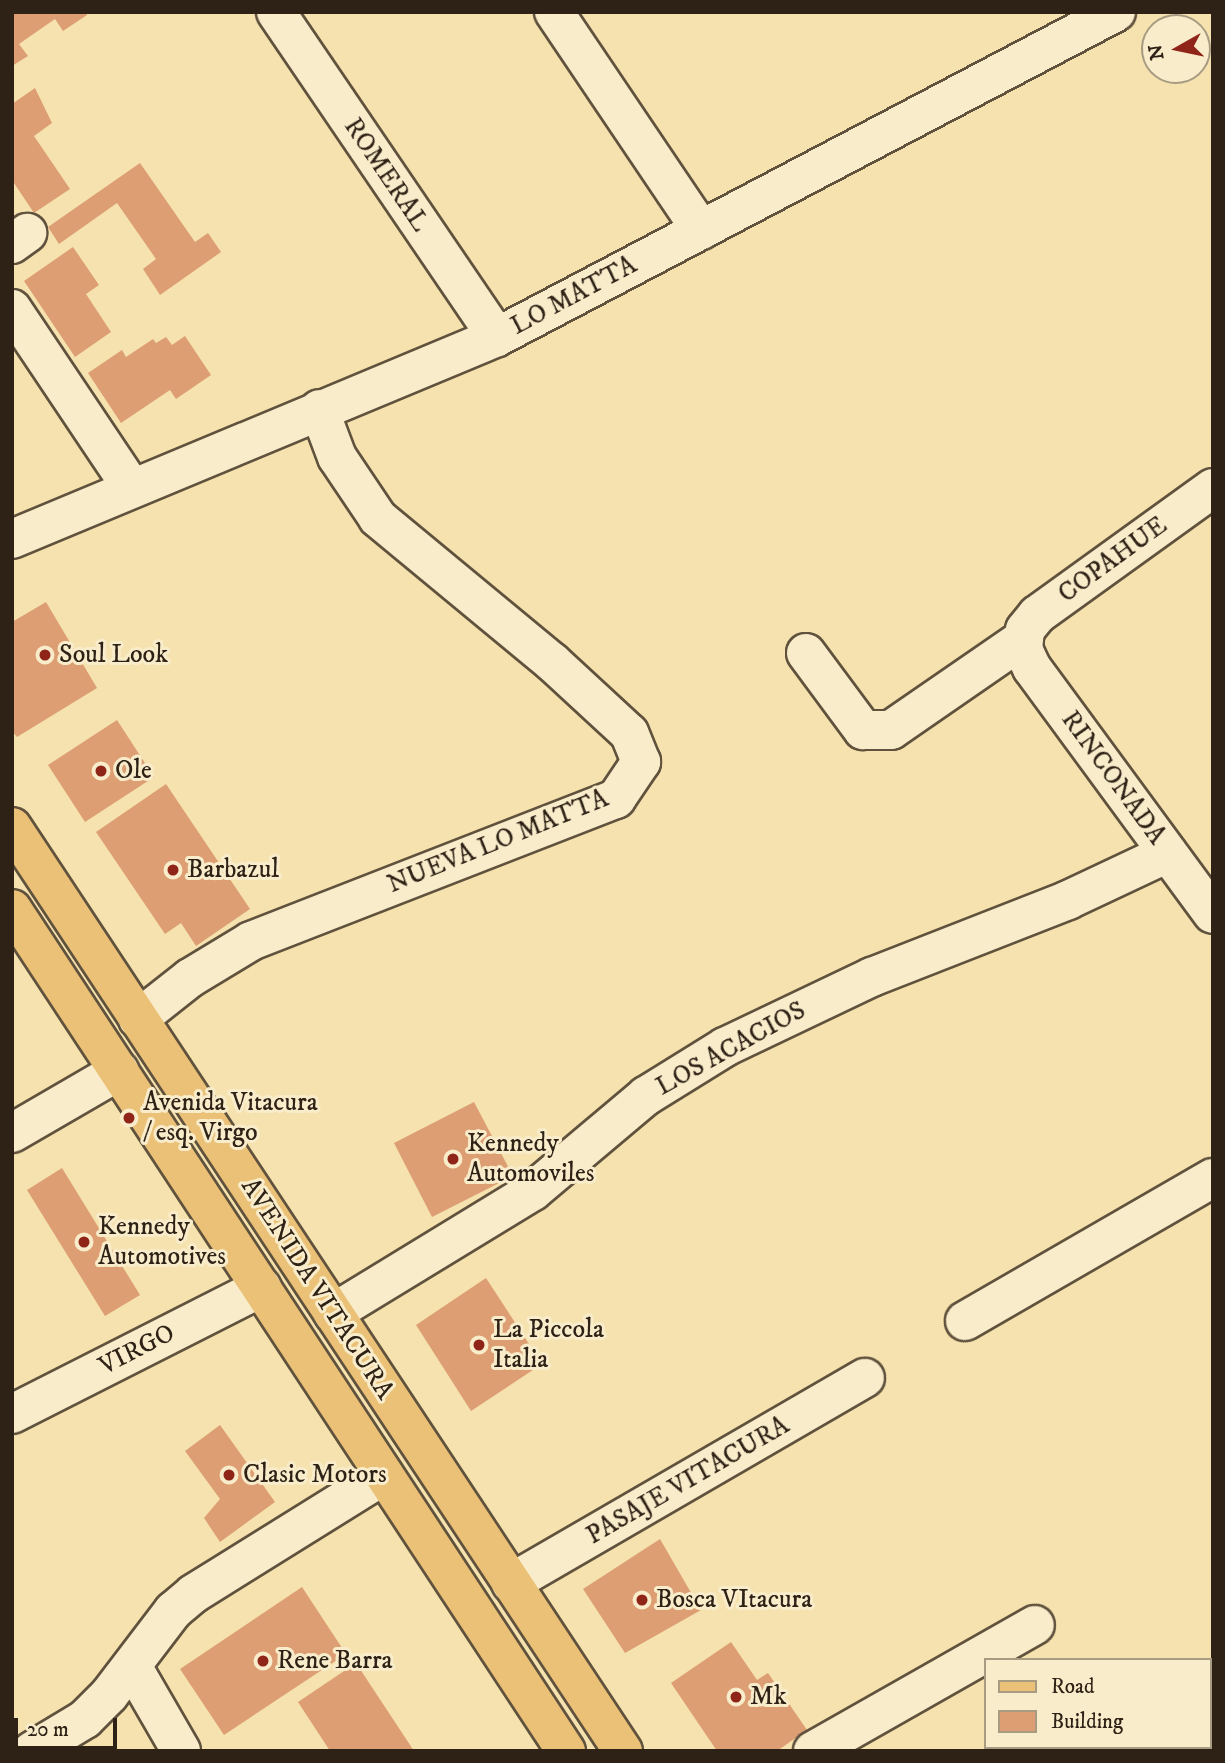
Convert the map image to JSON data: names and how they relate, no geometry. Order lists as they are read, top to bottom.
{
  "streets": {
    "main road": ["AVENIDA VITACURA"],
    "street": [
      "ROMERAL",
      "LO MATTA",
      "COPAHUE",
      "RINCONADA",
      "NUEVA LO MATTA",
      "LOS ACACIOS",
      "VIRGO",
      "PASAJE VITACURA"
    ]
  },
  "crossings": [
    ["ROMERAL", "LO MATTA"],
    ["LO MATTA", "NUEVA LO MATTA"],
    ["COPAHUE", "RINCONADA"],
    ["RINCONADA", "LOS ACACIOS"],
    ["NUEVA LO MATTA", "AVENIDA VITACURA"],
    ["LOS ACACIOS", "AVENIDA VITACURA"],
    ["AVENIDA VITACURA", "VIRGO"],
    ["AVENIDA VITACURA", "PASAJE VITACURA"]
  ],
  "places": [
    "Soul Look",
    "Ole",
    "Barbazul",
    "Avenida Vitacura / esq. Virgo",
    "Kennedy Automoviles",
    "Kennedy Automotives",
    "La Piccola Italia",
    "Clasic Motors",
    "Bosca VItacura",
    "Rene Barra",
    "Mk"
  ],
  "legend": ["Road", "Building"],
  "scale_bar": "20 m",
  "north": "left"
}
